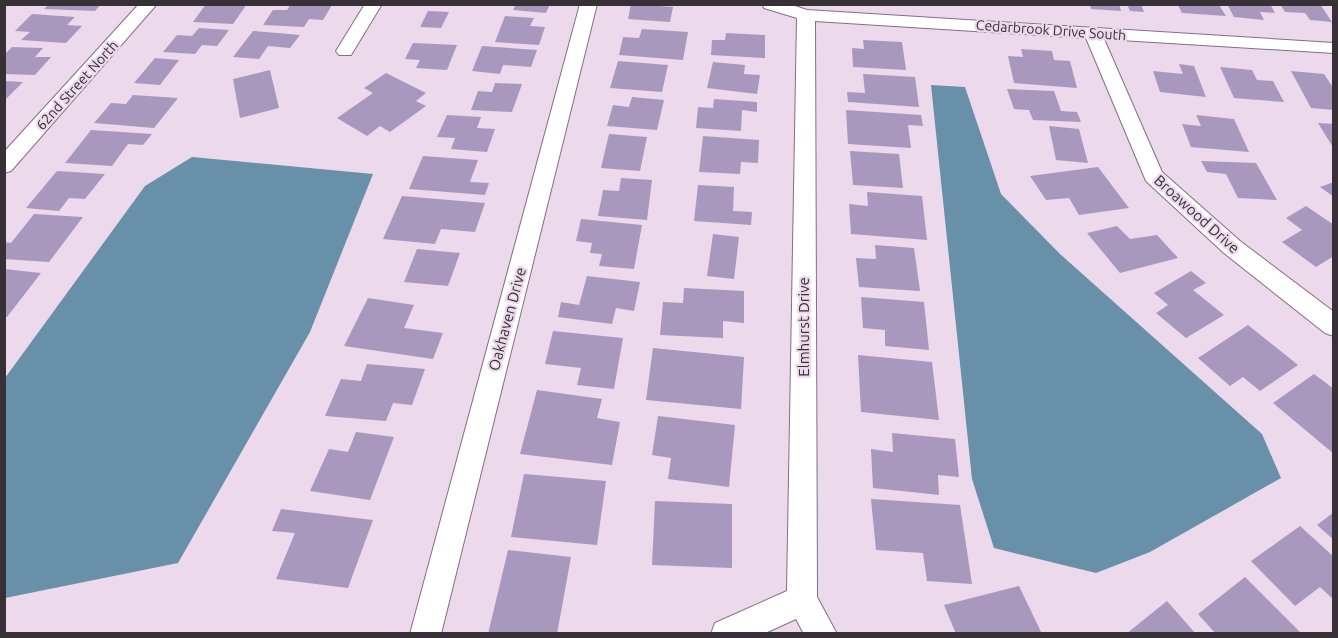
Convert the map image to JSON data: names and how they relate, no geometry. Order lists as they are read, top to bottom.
{
  "streets": {
    "street": [
      "Cedarbrook Drive South",
      "62nd Street North",
      "Broawood Drive",
      "Oakhaven Drive",
      "Elmhurst Drive"
    ]
  },
  "crossings": [
    ["Cedarbrook Drive South", "Broawood Drive"],
    ["Cedarbrook Drive South", "Elmhurst Drive"]
  ]
}
